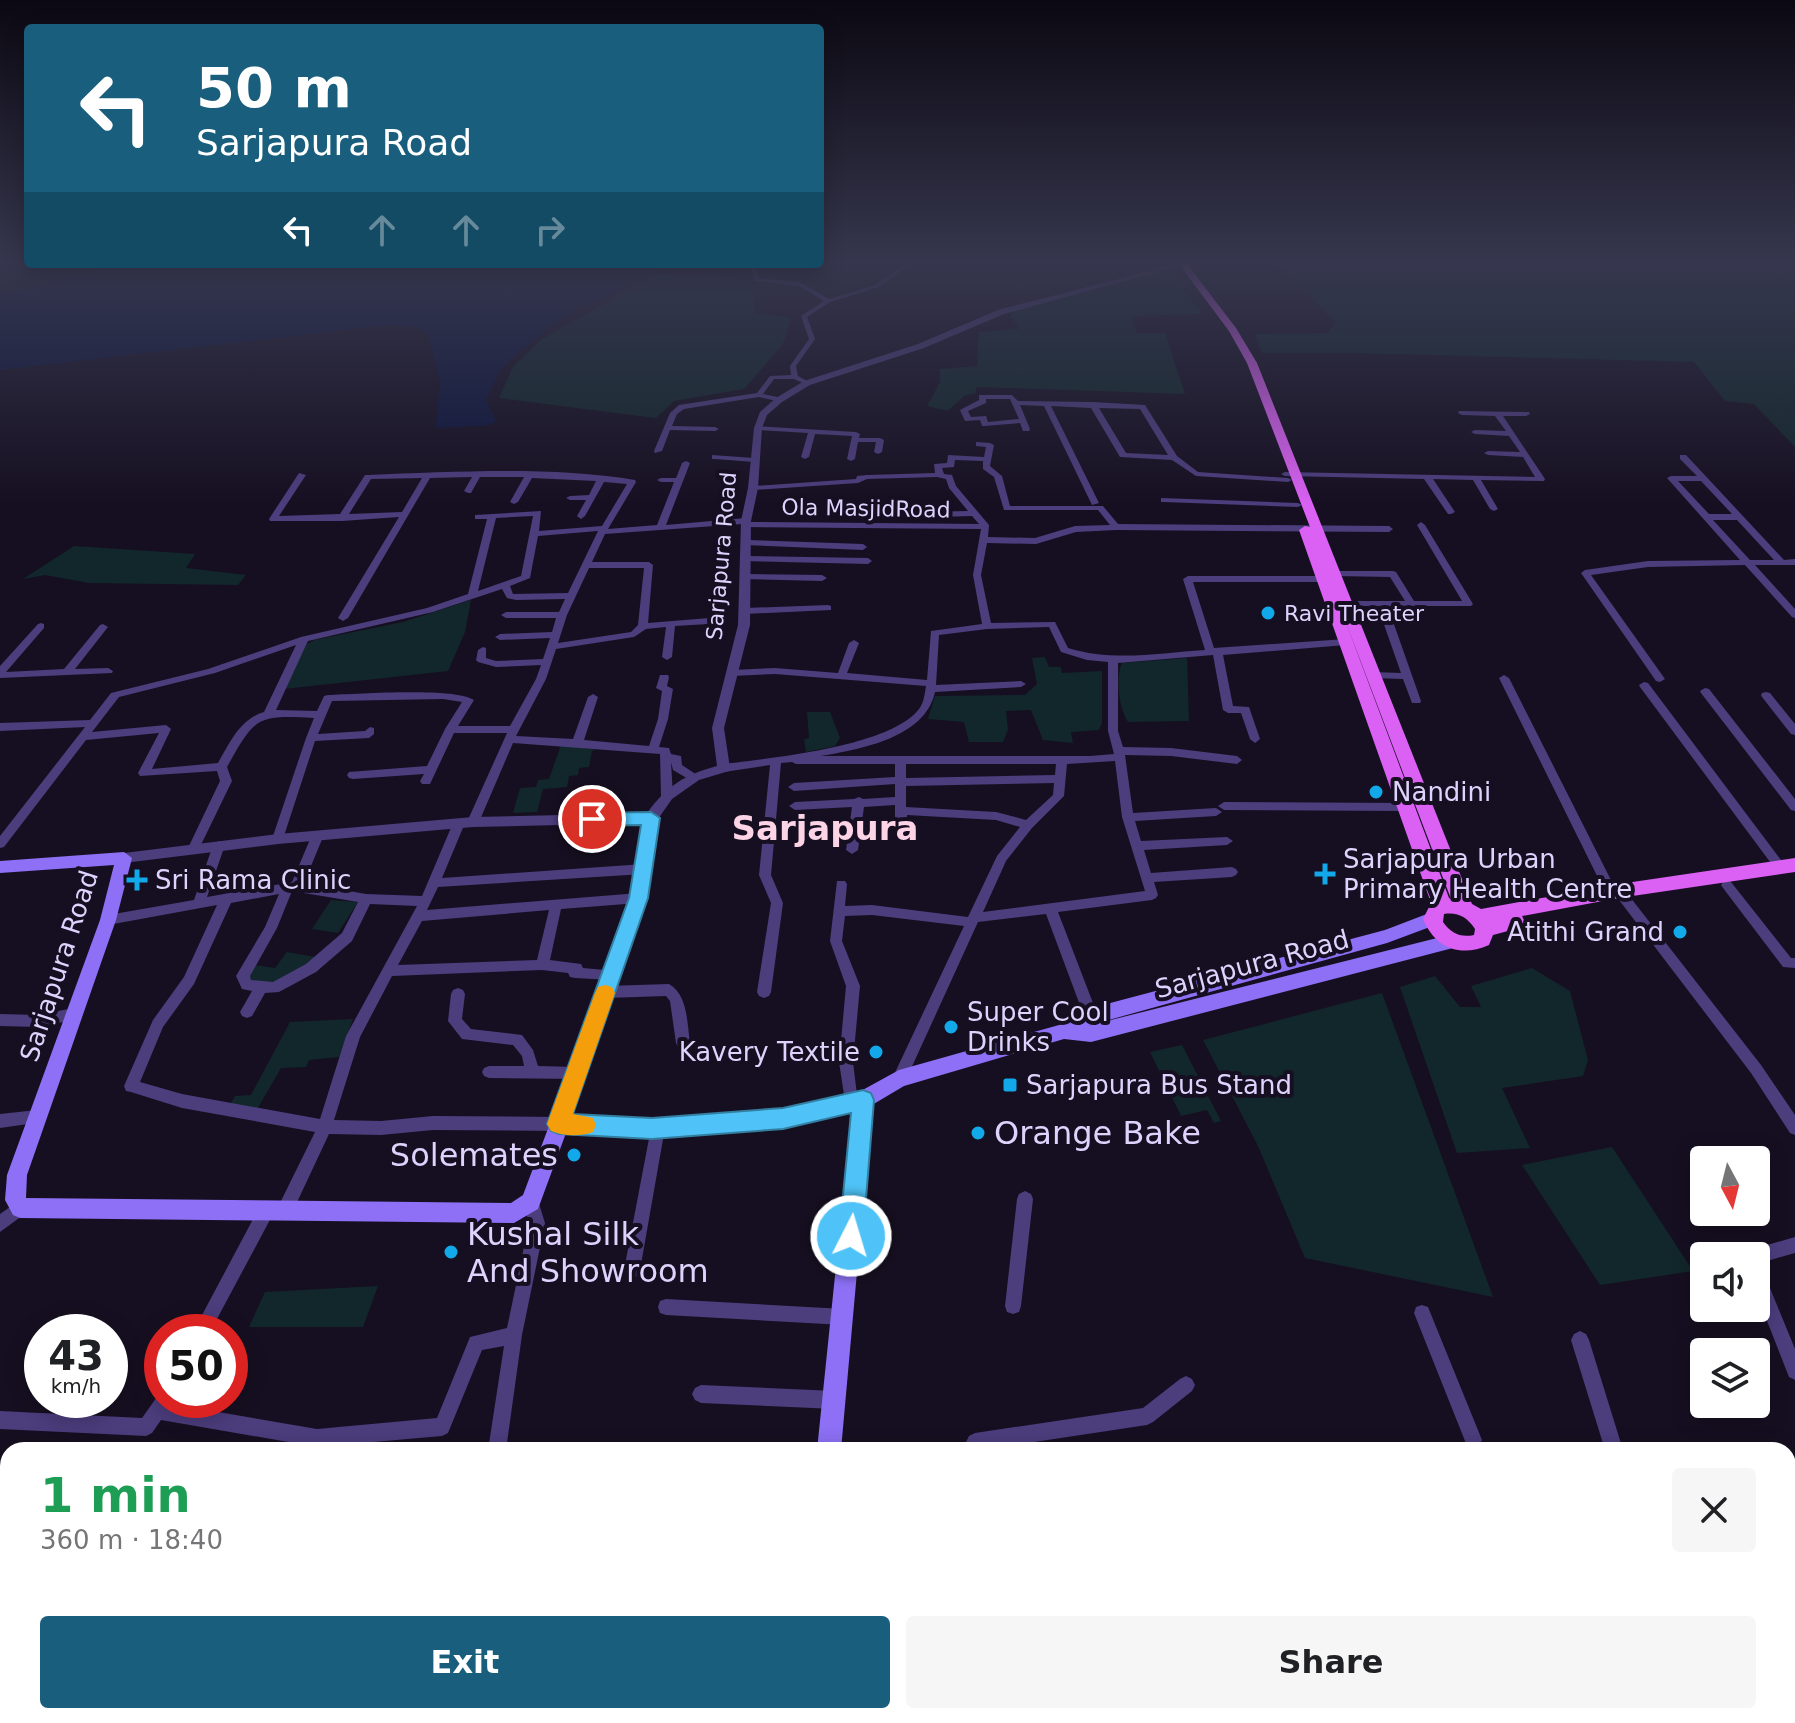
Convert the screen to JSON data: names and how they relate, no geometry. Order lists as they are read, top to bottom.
{
  "streets": {
    "main road": ["Sarjapura Road"],
    "street": ["Ola MasjidRoad"]
  },
  "crossings": [
    ["Ola MasjidRoad", "Sarjapura Road"]
  ],
  "districts": ["Sarjapura"],
  "places": {
    "other": [
      "Ravi Theater",
      "Nandini",
      "Atithi Grand",
      "Super Cool Drinks",
      "Kavery Textile",
      "Orange Bake",
      "Solemates",
      "Kushal Silk And Showroom"
    ],
    "health": ["Sarjapura Urban Primary Health Centre", "Sri Rama Clinic"],
    "transit": ["Sarjapura Bus Stand"]
  },
  "north": "bottom",
  "page": {
    "turn": ["50 m", "Sarjapura Road"],
    "speed": "43 km/h",
    "limit": "50",
    "heading": ["1 min", "360 m · 18:40"],
    "buttons": ["Exit", "Share"]
  }
}
